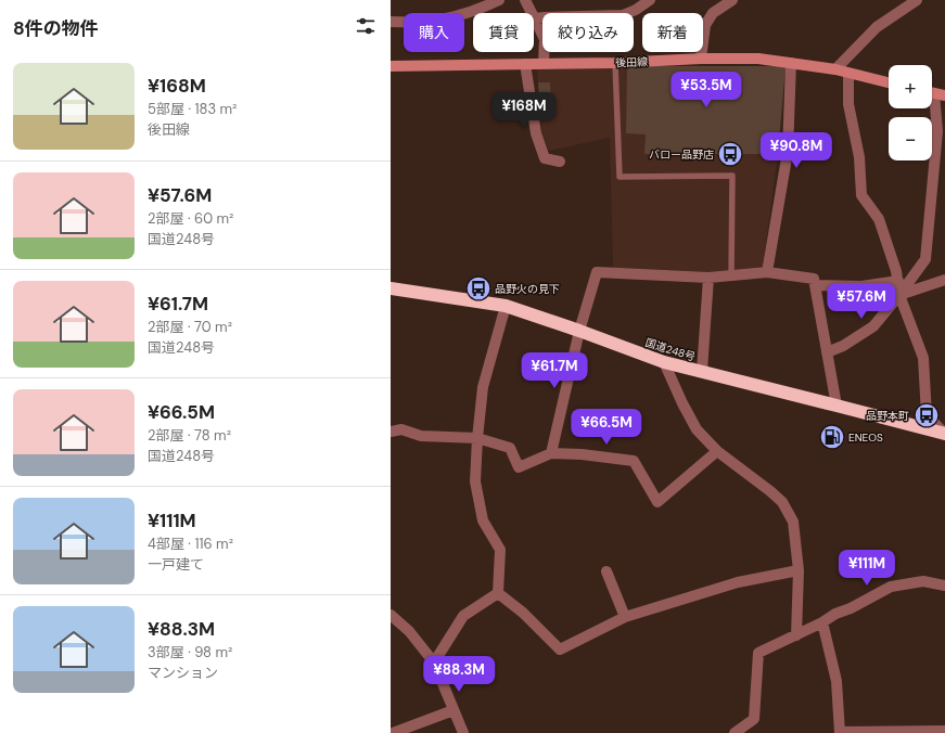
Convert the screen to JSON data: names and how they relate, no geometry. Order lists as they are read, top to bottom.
{
  "streets": {
    "highway": ["国道248号"],
    "street": ["後田線"]
  },
  "places": {
    "bus stop": ["バロー品野店", "品野火の見下", "品野本町"],
    "fuel station": ["ENEOS"]
  },
  "page": {
    "heading": "8件の物件",
    "chip": [
      "購入",
      "賃貸",
      "絞り込み",
      "新着"
    ],
    "list": [
      {
        "name": "¥168M",
        "note": "5部屋 · 183 m² · 後田線"
      },
      {
        "name": "¥57.6M",
        "note": "2部屋 · 60 m² · 国道248号"
      },
      {
        "name": "¥61.7M",
        "note": "2部屋 · 70 m² · 国道248号"
      },
      {
        "name": "¥66.5M",
        "note": "2部屋 · 78 m² · 国道248号"
      },
      {
        "name": "¥111M",
        "note": "4部屋 · 116 m² · 一戸建て"
      },
      {
        "name": "¥88.3M",
        "note": "3部屋 · 98 m² · マンション"
      }
    ],
    "map_buttons": ["+", "−"],
    "price": [
      "¥53.5M",
      "¥168M",
      "¥90.8M",
      "¥57.6M",
      "¥61.7M",
      "¥66.5M",
      "¥111M",
      "¥88.3M"
    ]
  }
}
